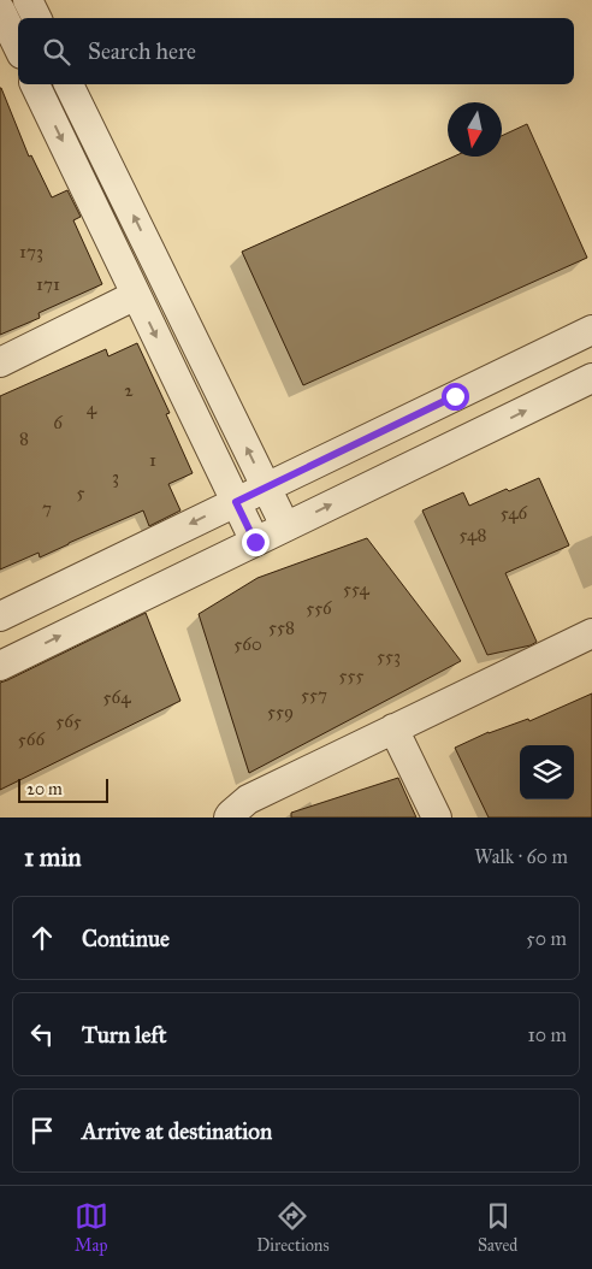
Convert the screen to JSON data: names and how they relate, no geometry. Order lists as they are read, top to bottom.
{
  "house_numbers": [
    "173",
    "171",
    "2",
    "4",
    "6",
    "8",
    "1",
    "3",
    "5",
    "7",
    "546",
    "548",
    "554",
    "556",
    "558",
    "560",
    "553",
    "555",
    "557",
    "564",
    "559",
    "565",
    "566"
  ],
  "scale_bar": "20 m",
  "north": "bottom",
  "page": {
    "search": "Search here",
    "scale": "20 m",
    "heading": ["1 min", "Walk · 60 m"],
    "list": [
      ["Continue", "50 m"],
      ["Turn left", "10 m"],
      "Arrive at destination"
    ],
    "nav": ["Map", "Directions", "Saved"]
  }
}
